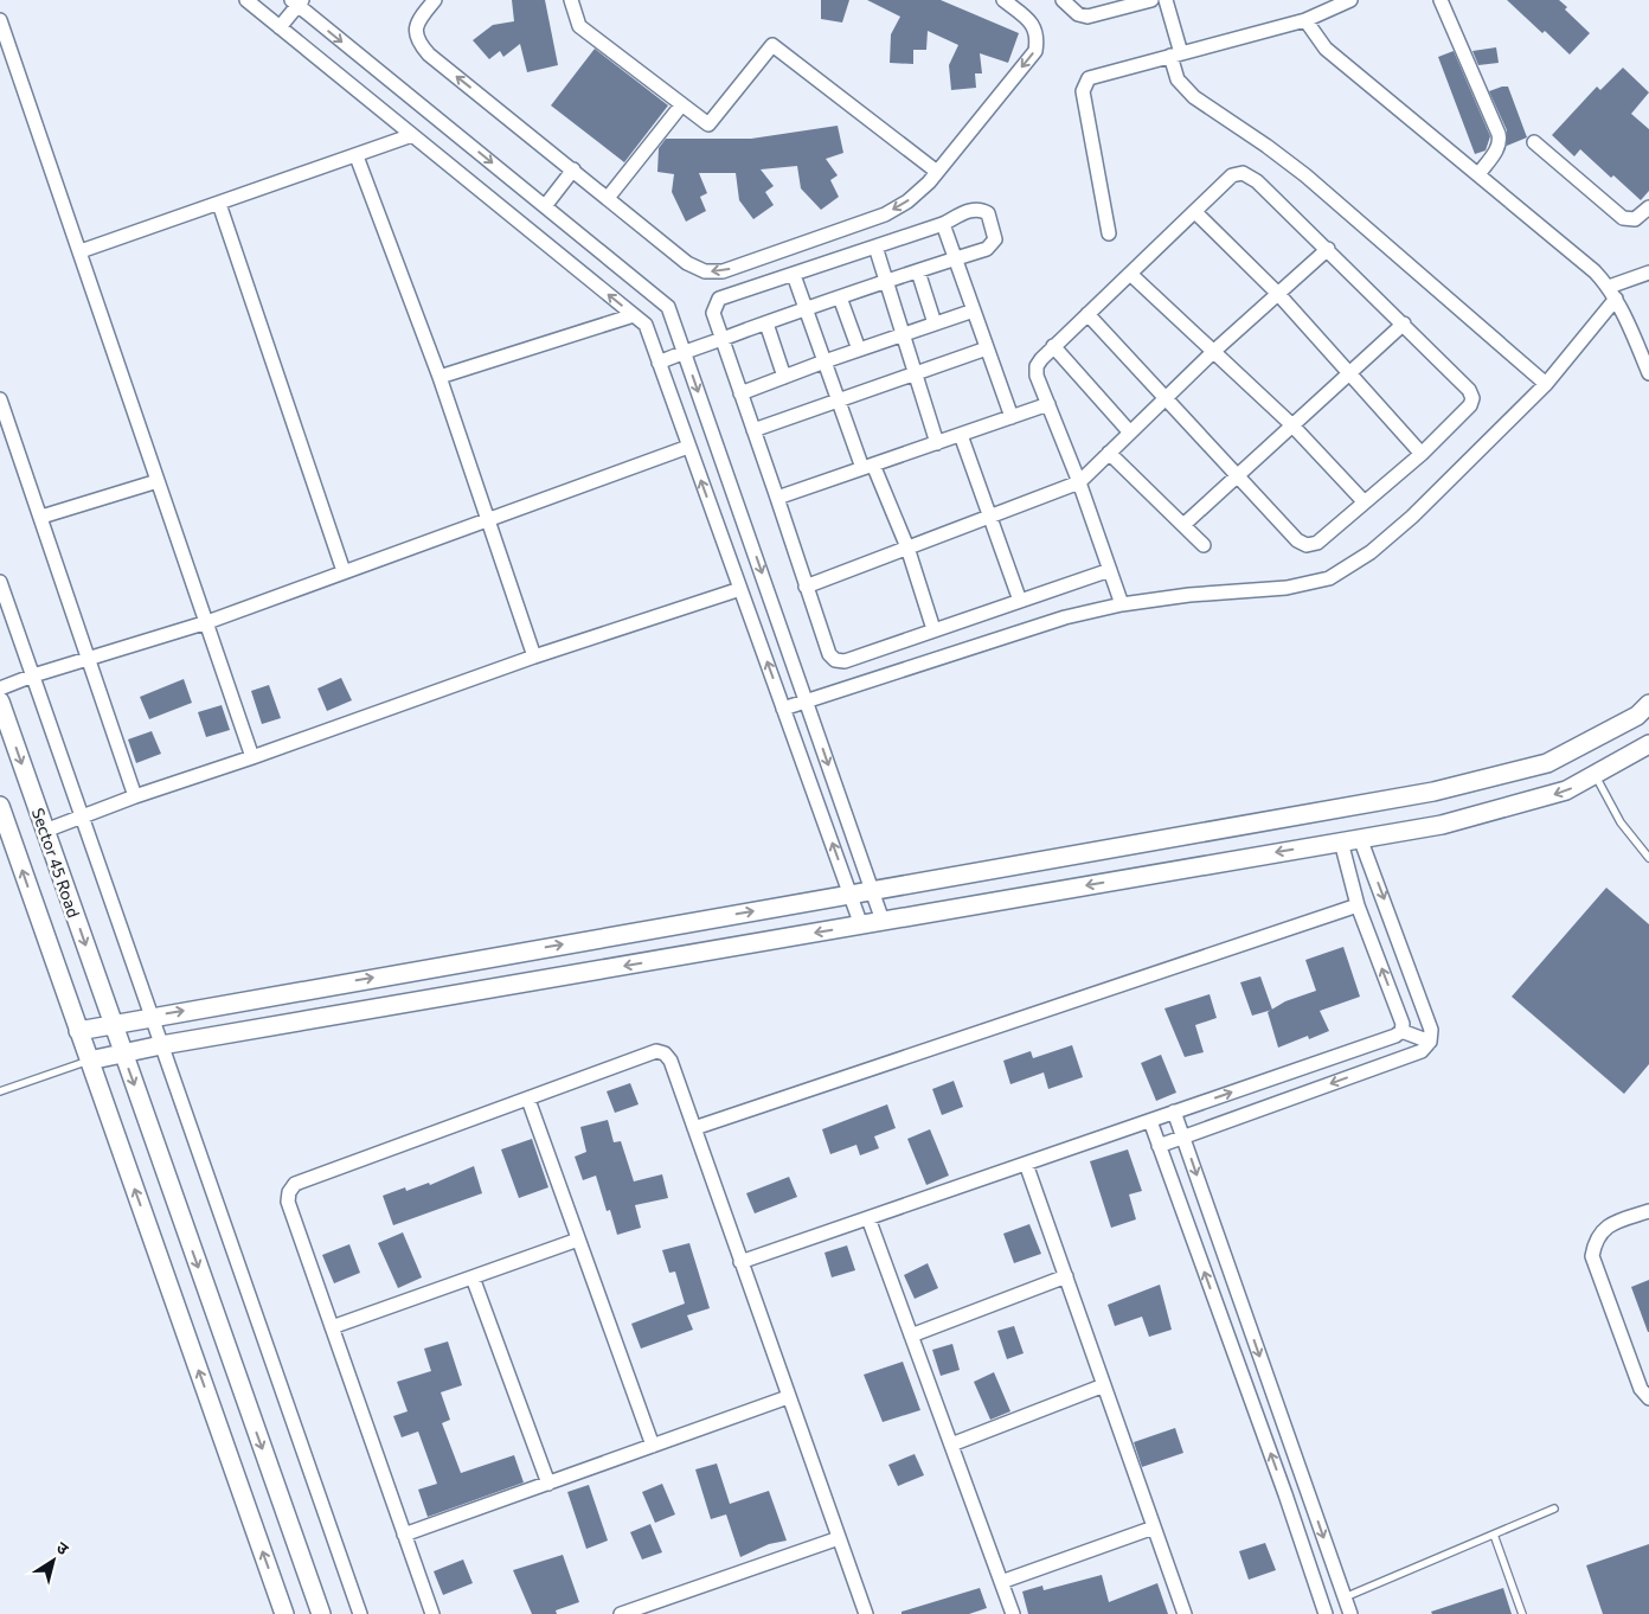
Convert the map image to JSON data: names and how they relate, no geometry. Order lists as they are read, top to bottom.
{
  "streets": {
    "street": ["Sector 45 Road"]
  },
  "north": "top right"
}
